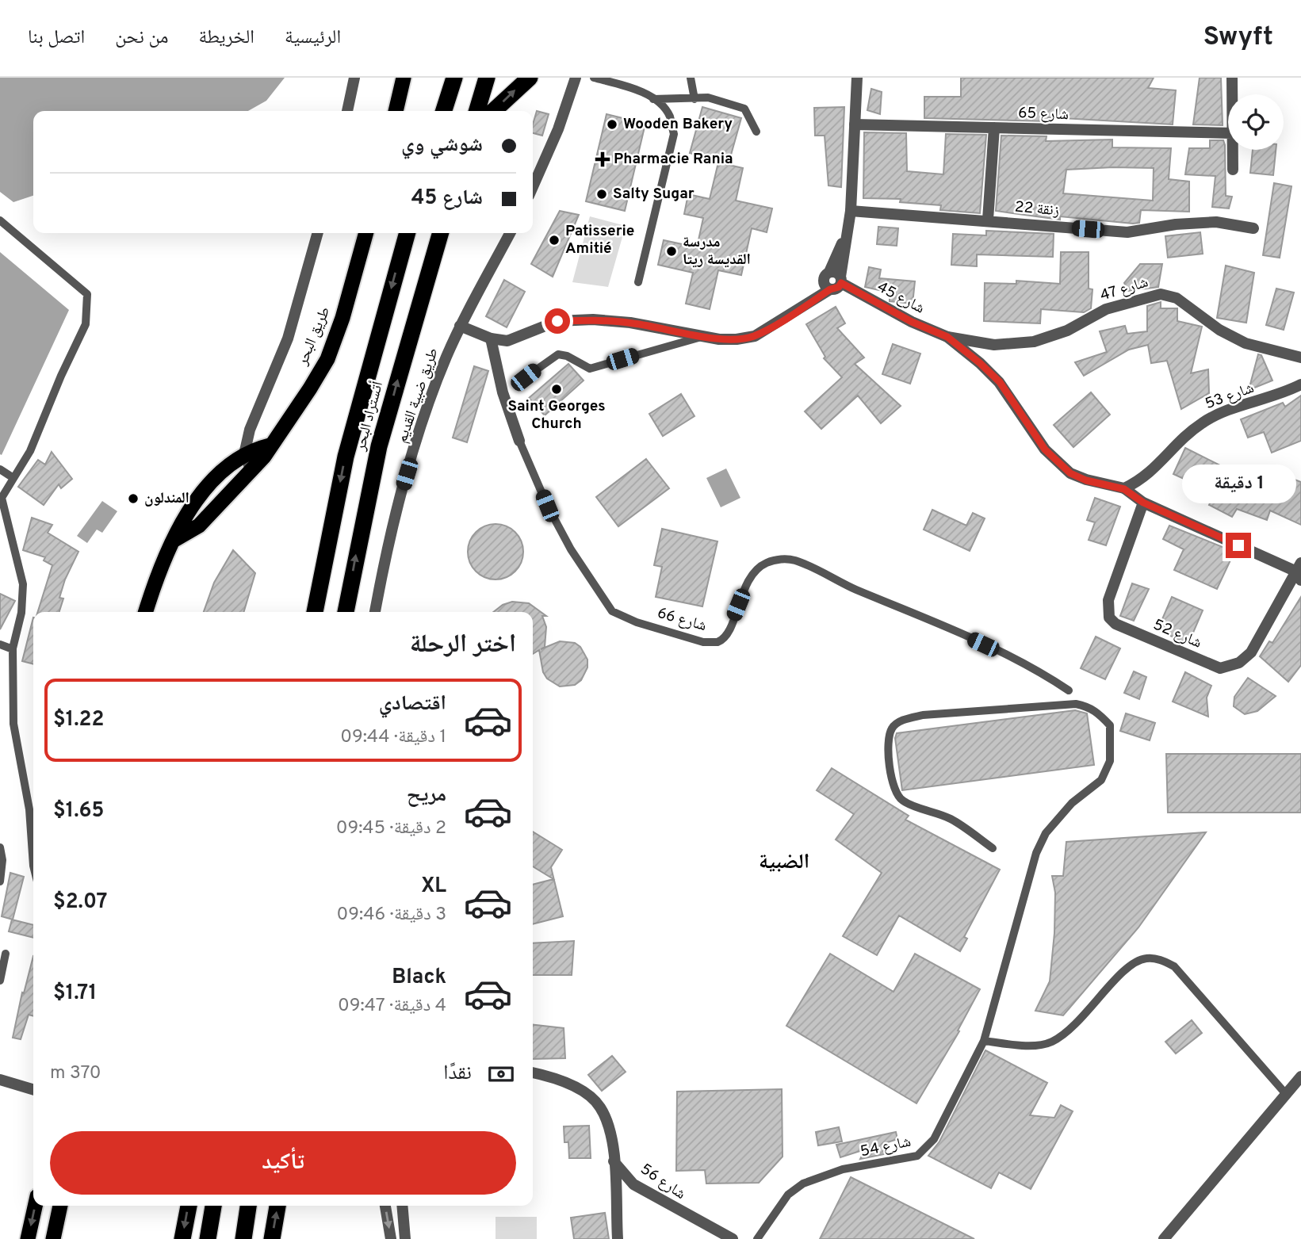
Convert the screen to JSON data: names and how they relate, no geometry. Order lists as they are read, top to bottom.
{
  "streets": {
    "highway": ["طريق البحر", "أتستراد البحر"],
    "street": [
      "شارع 65",
      "زنقة 22",
      "شارع 47",
      "شارع 45",
      "طريق ضبية القديم",
      "شارع 53",
      "شارع 66",
      "شارع 52",
      "شارع 56"
    ],
    "lane": ["شارع 54"]
  },
  "crossings": [
    ["شارع 47", "شارع 45"]
  ],
  "districts": ["الضبية"],
  "places": {
    "other": [
      "Wooden Bakery",
      "Salty Sugar",
      "Patisserie Amitié",
      "مدرسة القديسة ريتا",
      "Saint Georges Church",
      "المندلون"
    ],
    "health": ["Pharmacie Rania"]
  },
  "page": {
    "header": "Swyft",
    "nav": [
      "الرئيسية",
      "الخريطة",
      "من نحن",
      "اتصل بنا"
    ],
    "banner": ["شوشي وي", "شارع 45"],
    "bubble": "1 دقيقة",
    "heading": "اختر الرحلة",
    "list": [
      {
        "name": "اقتصادي",
        "note": "1 دقيقة · 09:44",
        "value": "$1.22"
      },
      {
        "name": "مريح",
        "note": "2 دقيقة · 09:45",
        "value": "$1.65"
      },
      {
        "name": "XL",
        "note": "3 دقيقة · 09:46",
        "value": "$2.07"
      },
      {
        "name": "Black",
        "note": "4 دقيقة · 09:47",
        "value": "$1.71"
      }
    ],
    "pay": ["نقدًا", "370 m"],
    "buttons": "تأكيد"
  }
}
